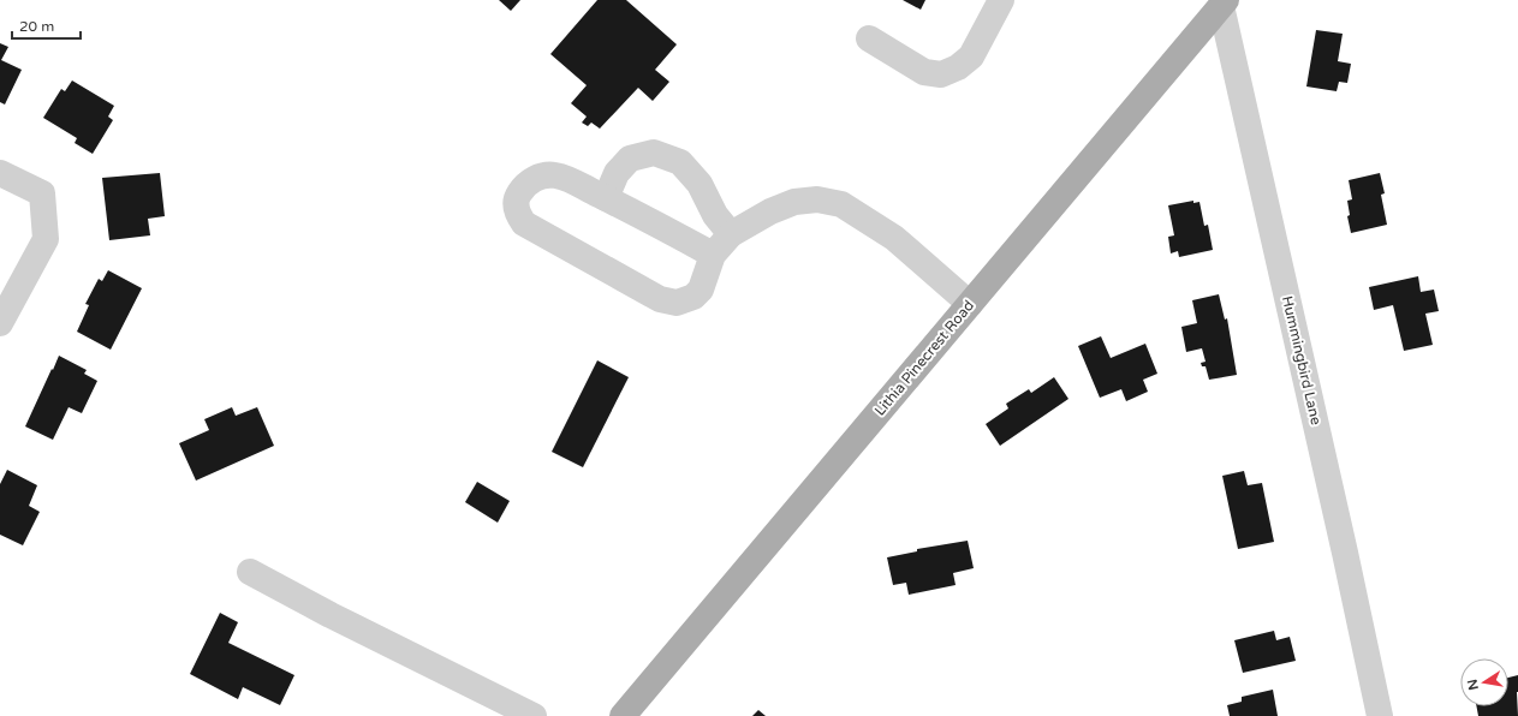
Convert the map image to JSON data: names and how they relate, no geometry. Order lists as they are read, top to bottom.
{
  "streets": {
    "main road": ["Lithia Pinecrest Road"],
    "street": ["Hummingbird Lane"]
  },
  "crossings": [
    ["Lithia Pinecrest Road", "Hummingbird Lane"]
  ],
  "scale_bar": "20 m",
  "north": "left"
}
